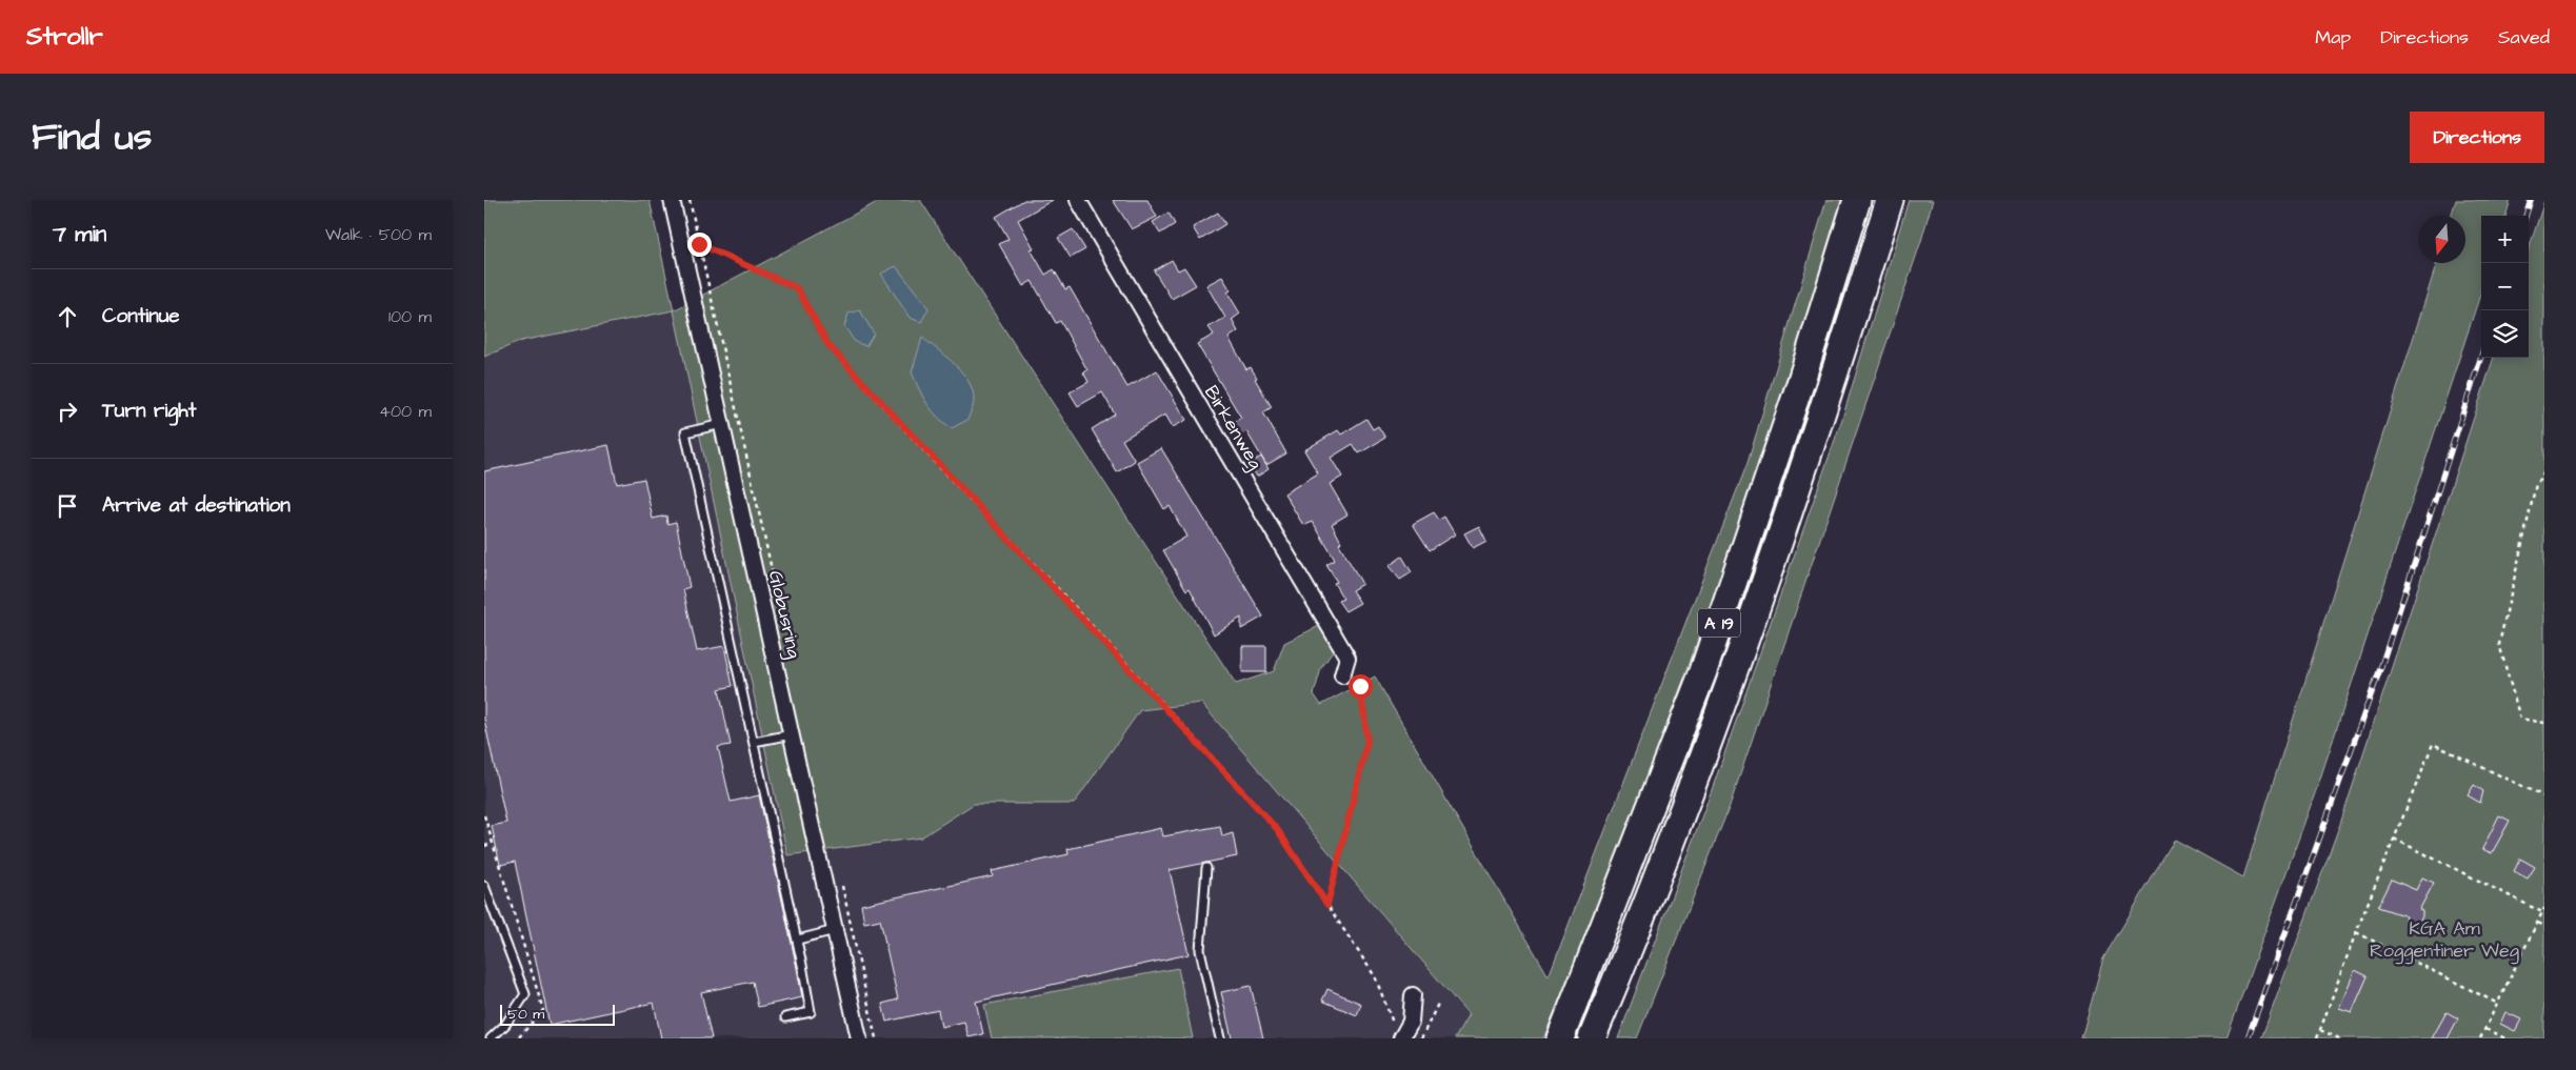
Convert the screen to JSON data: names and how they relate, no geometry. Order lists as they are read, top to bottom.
{
  "streets": {
    "highway": ["A 19"],
    "street": ["Birkenweg", "Globusring"]
  },
  "parks": ["KGA Am Roggentiner Weg"],
  "scale_bar": "50 m",
  "north": "bottom",
  "page": {
    "header": "Strollr",
    "nav": ["Map", "Directions", "Saved"],
    "title": "Find us",
    "buttons": "Directions",
    "heading": ["7 min", "Walk · 500 m"],
    "map_buttons": ["+", "−"],
    "list": [
      ["Continue", "100 m"],
      ["Turn right", "400 m"],
      "Arrive at destination"
    ],
    "scale": "50 m"
  }
}
